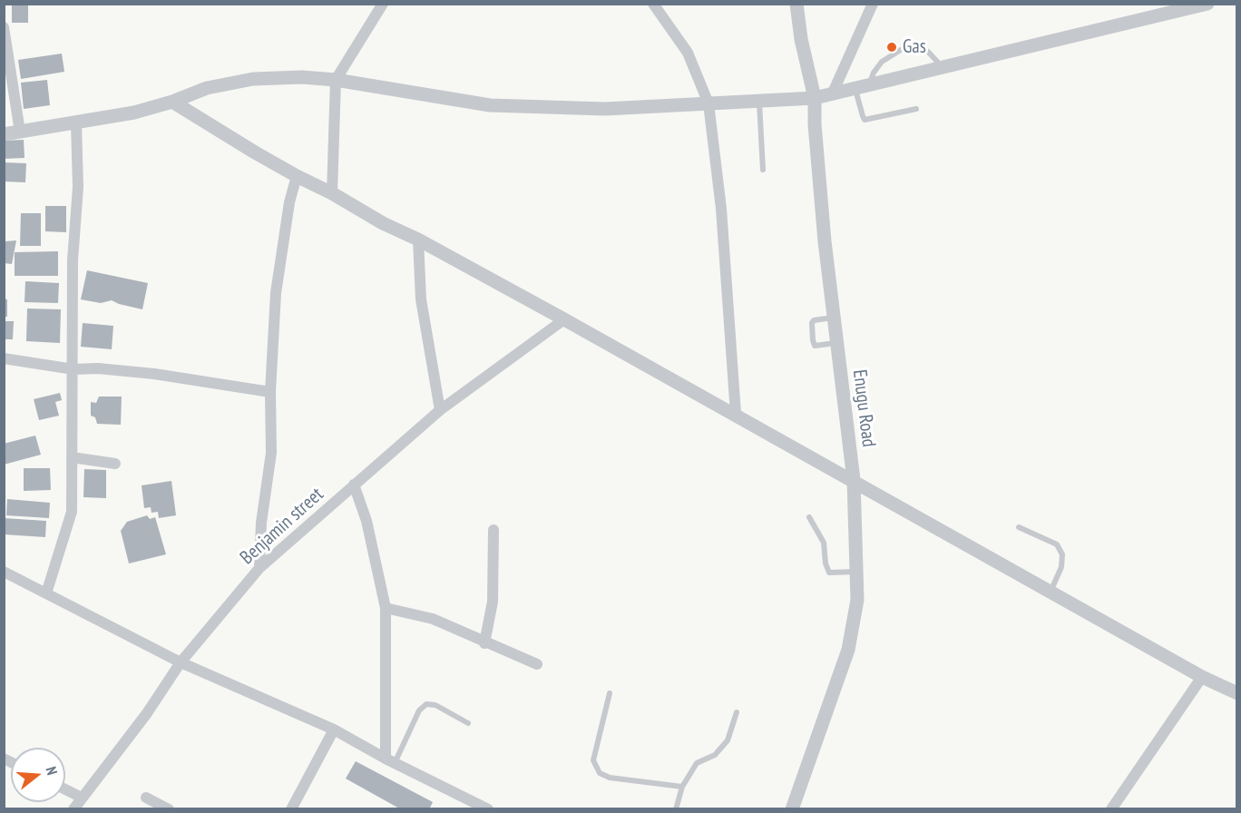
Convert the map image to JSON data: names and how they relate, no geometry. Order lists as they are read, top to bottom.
{
  "streets": {
    "street": ["Enugu Road", "Benjamin street"]
  },
  "places": ["Gas"],
  "north": "right"
}
